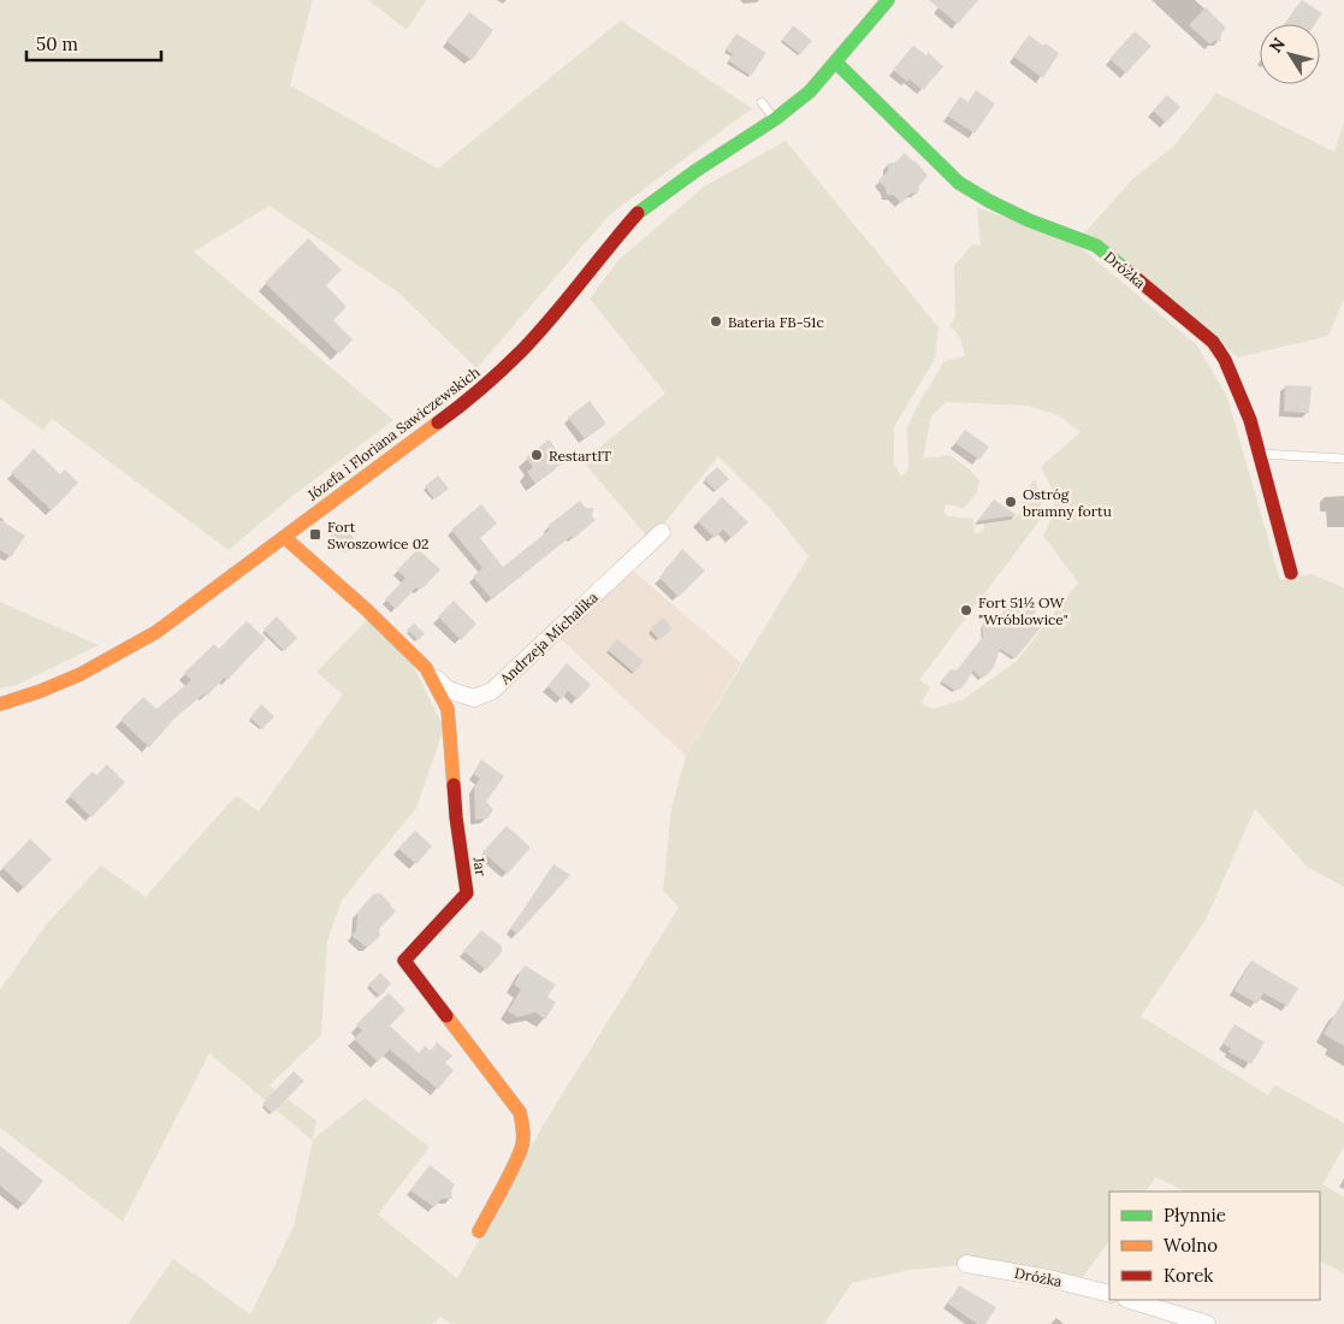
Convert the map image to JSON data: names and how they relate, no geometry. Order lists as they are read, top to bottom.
{
  "streets": {
    "street": [
      "Dróżka",
      "Józefa i Floriana Sawiczewskich",
      "Andrzeja Michalika",
      "Jar"
    ]
  },
  "crossings": [
    ["Dróżka", "Józefa i Floriana Sawiczewskich"],
    ["Józefa i Floriana Sawiczewskich", "Jar"],
    ["Andrzeja Michalika", "Jar"]
  ],
  "places": {
    "other": [
      "Bateria FB-51c",
      "RestartIT",
      "Ostróg bramny fortu",
      "Fort 51½ OW \"Wróblowice\""
    ],
    "transit": ["Fort Swoszowice 02"]
  },
  "legend": ["Płynnie", "Wolno", "Korek"],
  "scale_bar": "50 m",
  "north": "top left"
}
